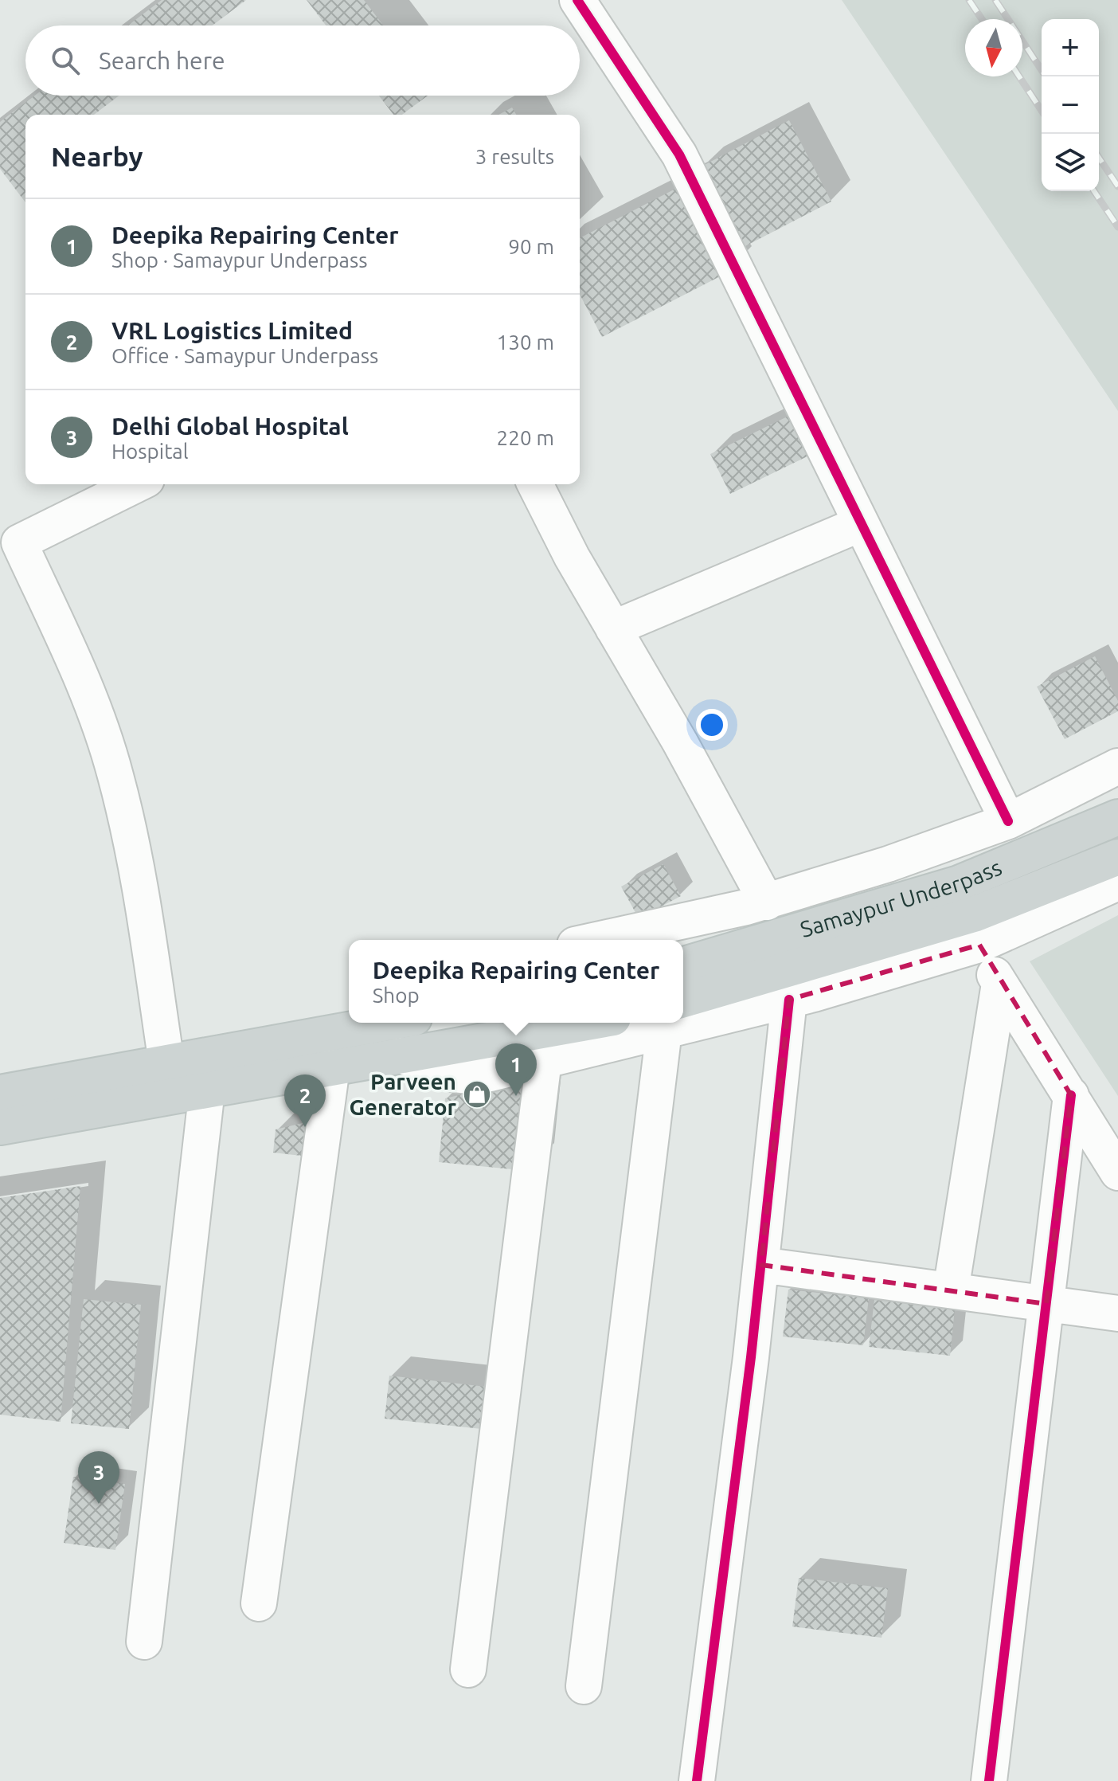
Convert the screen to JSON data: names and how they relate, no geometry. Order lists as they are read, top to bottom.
{
  "streets": {
    "main road": ["Samaypur Underpass"]
  },
  "places": {
    "shop": ["Parveen Generator"]
  },
  "north": "bottom",
  "page": {
    "map_buttons": ["+", "−"],
    "search": "Search here",
    "heading": ["Nearby", "3 results"],
    "list": [
      {
        "mark": "1",
        "name": "Deepika Repairing Center",
        "note": "Shop · Samaypur Underpass",
        "value": "90 m"
      },
      {
        "mark": "2",
        "name": "VRL Logistics Limited",
        "note": "Office · Samaypur Underpass",
        "value": "130 m"
      },
      {
        "mark": "3",
        "name": "Delhi Global Hospital",
        "note": "Hospital",
        "value": "220 m"
      }
    ],
    "popup": ["Deepika Repairing Center", "Shop"],
    "pins": ["1", "2", "3"]
  }
}
